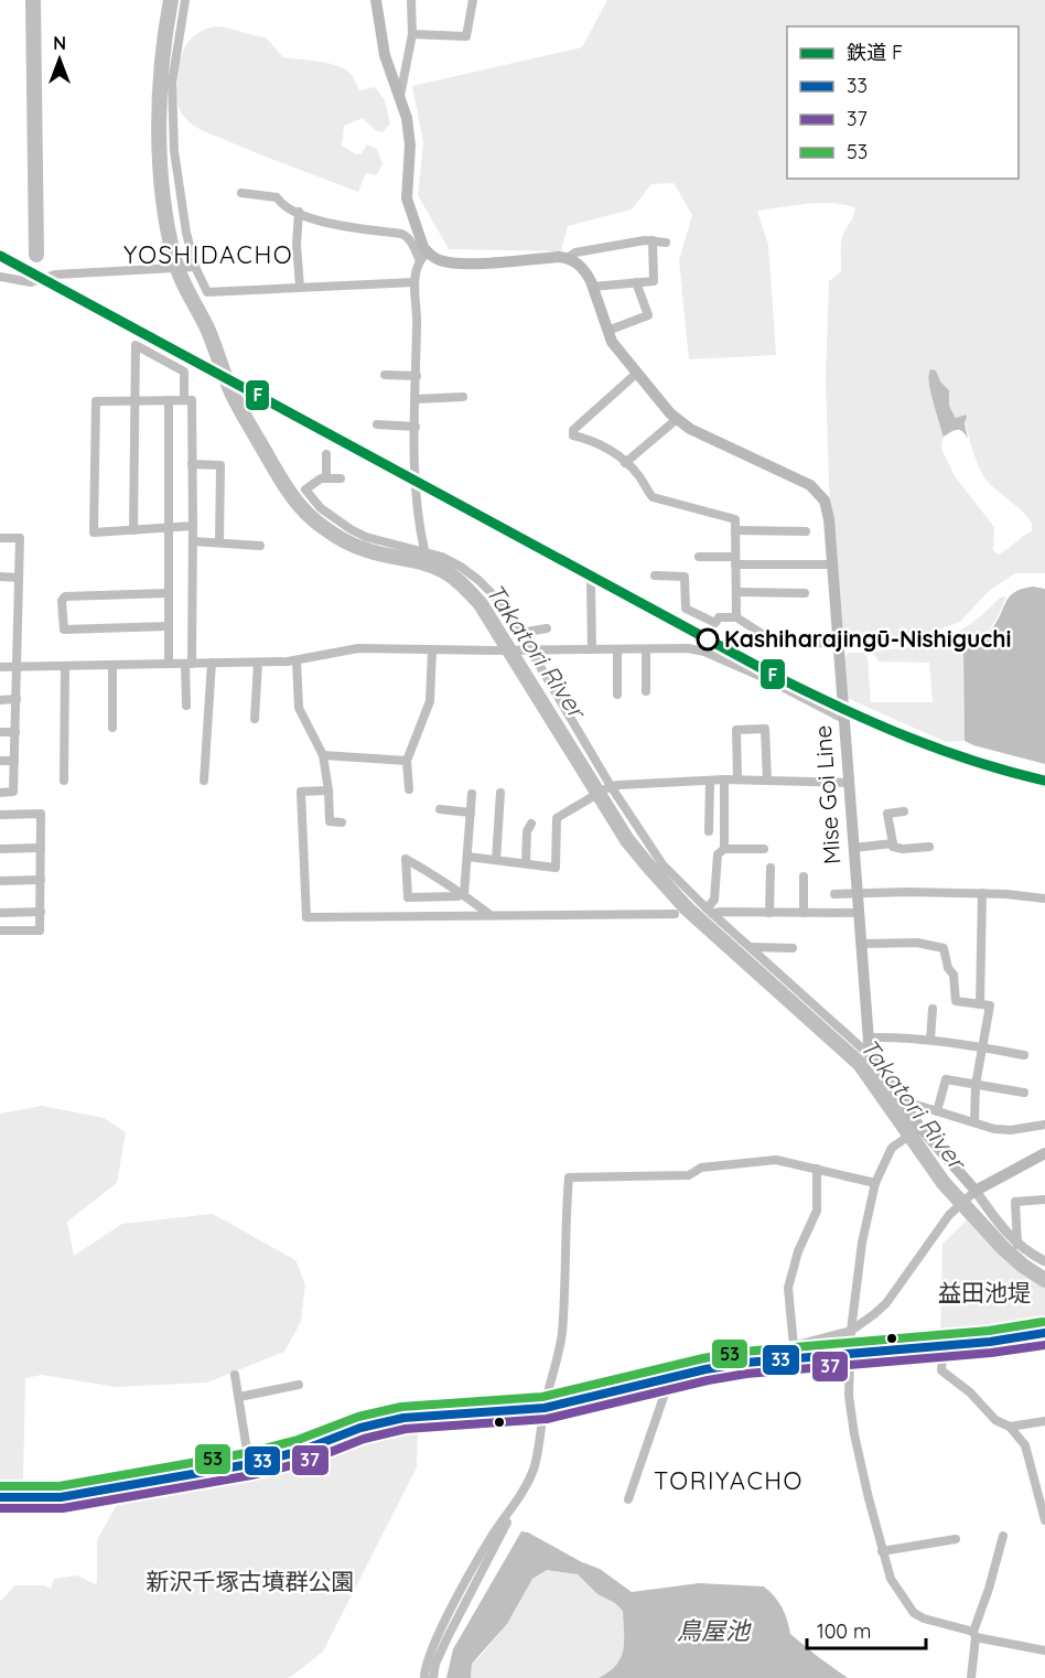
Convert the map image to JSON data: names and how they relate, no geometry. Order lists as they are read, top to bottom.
{
  "streets": {
    "main road": ["Mise Goi Line"]
  },
  "districts": ["YOSHIDACHO", "TORIYACHO"],
  "water": ["Takatori River", "鳥屋池"],
  "parks": ["益田池堤", "新沢千塚古墳群公園"],
  "places": ["Kashiharajingū-Nishiguchi"],
  "lines": [
    "rail line F",
    "transit line 53",
    "transit line 33",
    "transit line 37"
  ],
  "legend": [
    "鉄道 F",
    "33",
    "37",
    "53"
  ],
  "scale_bar": "100 m",
  "north": "top"
}
